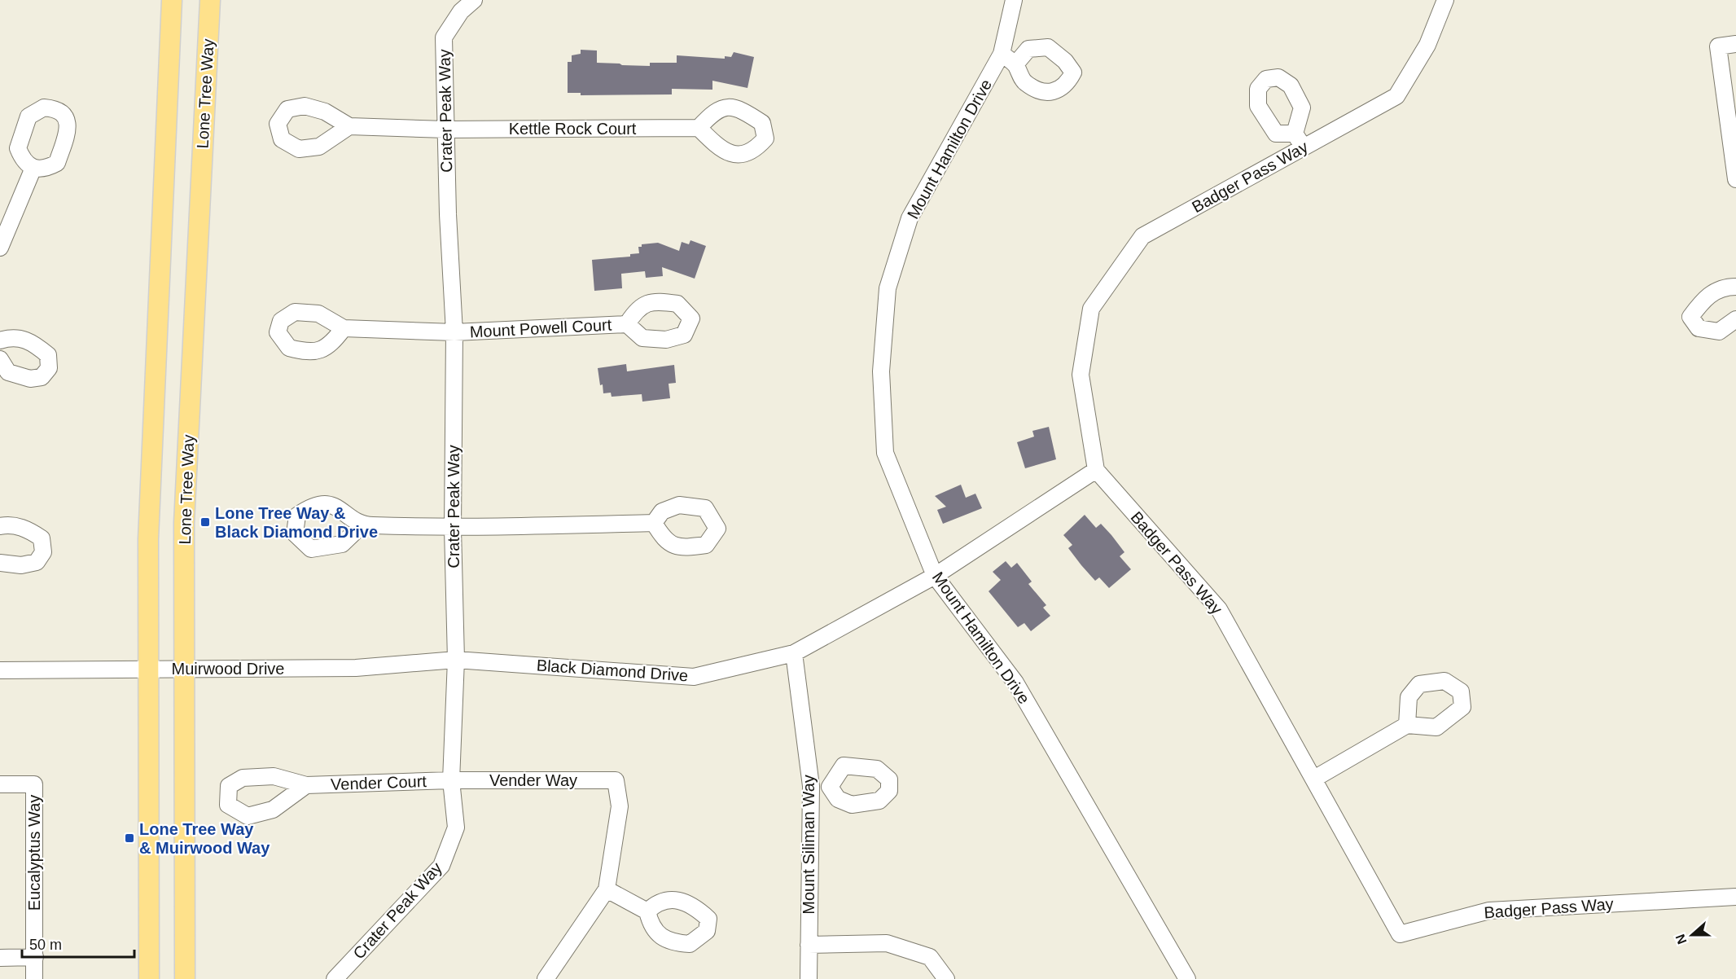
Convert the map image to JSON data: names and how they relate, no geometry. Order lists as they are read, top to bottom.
{
  "streets": {
    "main road": ["Lone Tree Way"],
    "street": [
      "Crater Peak Way",
      "Kettle Rock Court",
      "Mount Hamilton Drive",
      "Badger Pass Way",
      "Mount Powell Court",
      "Muirwood Drive",
      "Black Diamond Drive",
      "Vender Way",
      "Vender Court",
      "Mount Siliman Way",
      "Eucalyptus Way"
    ]
  },
  "crossings": [
    ["Lone Tree Way", "Muirwood Drive"],
    ["Crater Peak Way", "Kettle Rock Court"],
    ["Crater Peak Way", "Mount Powell Court"],
    ["Crater Peak Way", "Muirwood Drive"],
    ["Crater Peak Way", "Black Diamond Drive"],
    ["Crater Peak Way", "Vender Way"],
    ["Crater Peak Way", "Vender Court"],
    ["Mount Hamilton Drive", "Black Diamond Drive"],
    ["Badger Pass Way", "Black Diamond Drive"],
    ["Muirwood Drive", "Black Diamond Drive"],
    ["Black Diamond Drive", "Mount Siliman Way"],
    ["Vender Way", "Vender Court"]
  ],
  "places": {
    "transit": ["Lone Tree Way & Black Diamond Drive", "Lone Tree Way & Muirwood Way"]
  },
  "scale_bar": "50 m",
  "north": "left"
}
